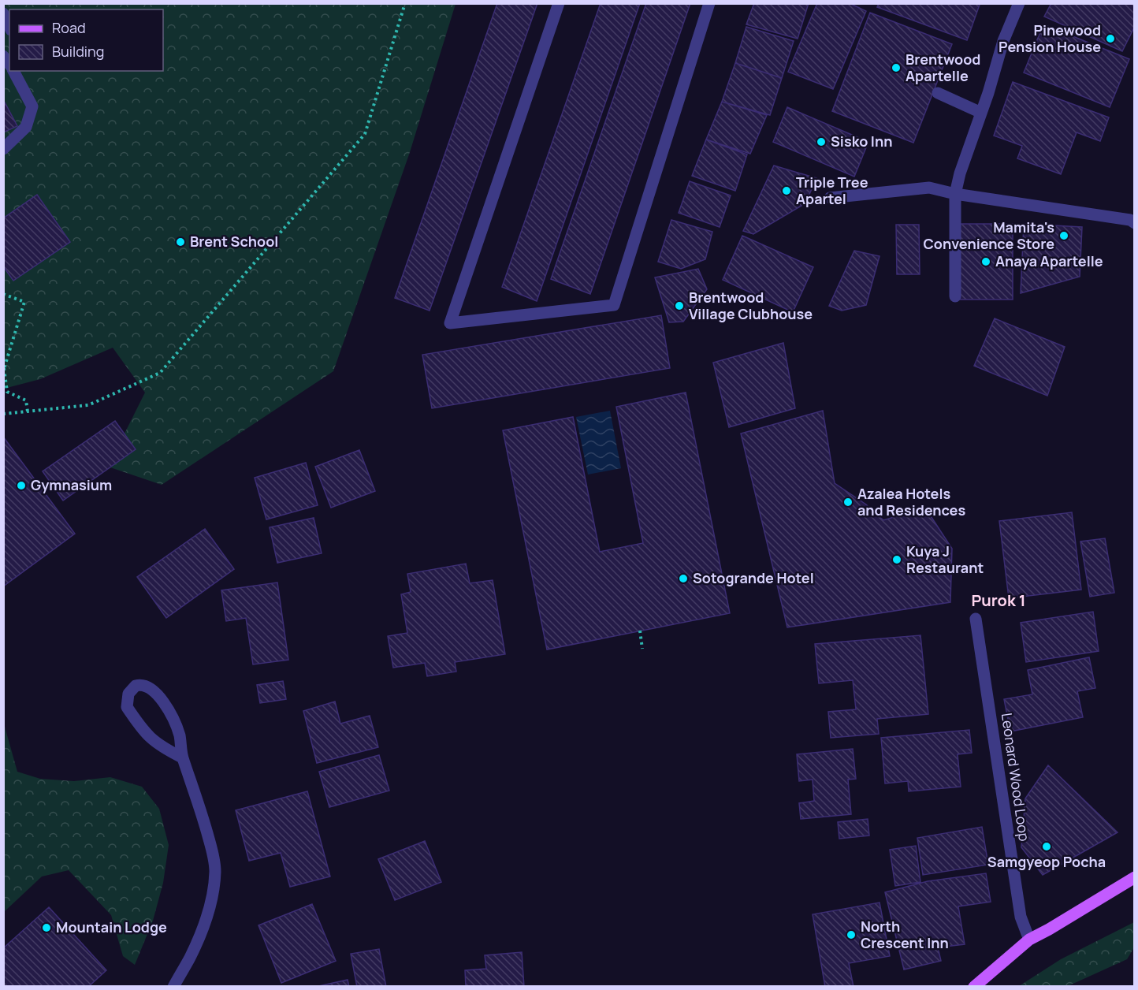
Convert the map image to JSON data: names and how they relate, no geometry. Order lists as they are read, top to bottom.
{
  "streets": {
    "street": ["Leonard Wood Loop"]
  },
  "districts": ["Purok 1"],
  "places": [
    "Pinewood Pension House",
    "Brentwood Apartelle",
    "Sisko Inn",
    "Triple Tree Apartel",
    "Mamita's Convenience Store",
    "Brent School",
    "Anaya Apartelle",
    "Brentwood Village Clubhouse",
    "Gymnasium",
    "Azalea Hotels and Residences",
    "Kuya J Restaurant",
    "Sotogrande Hotel",
    "Samgyeop Pocha",
    "Mountain Lodge",
    "North Crescent Inn"
  ],
  "legend": ["Road", "Building"]
}
